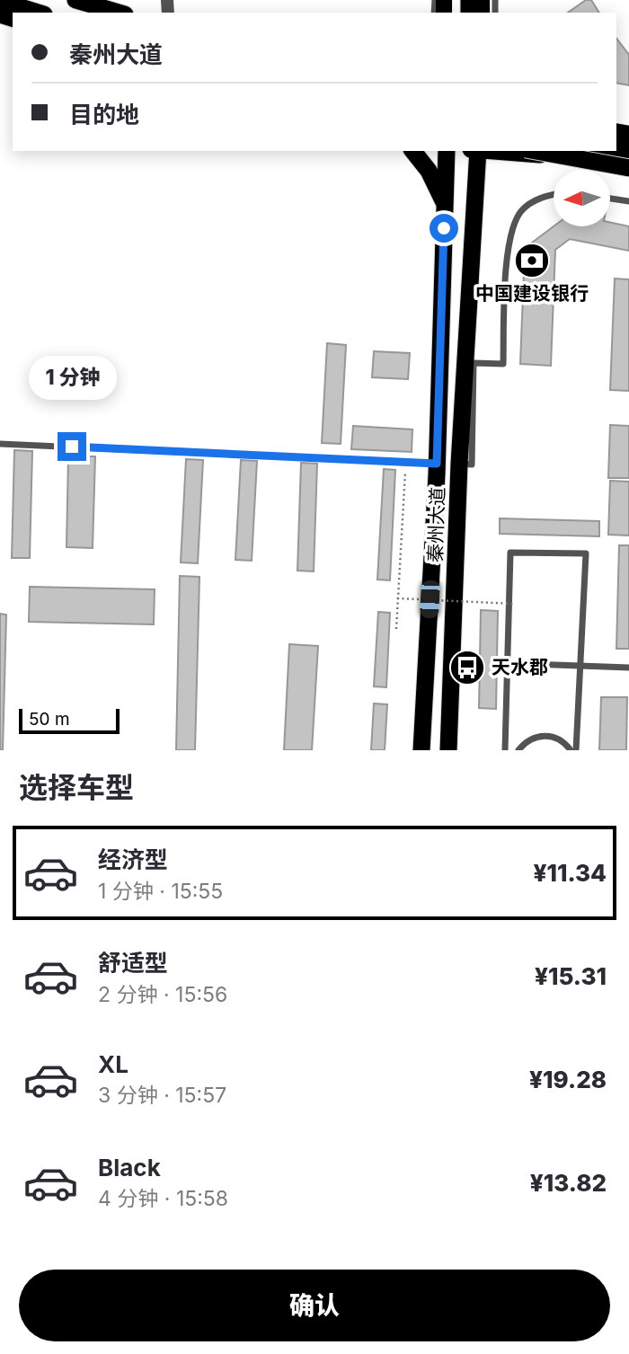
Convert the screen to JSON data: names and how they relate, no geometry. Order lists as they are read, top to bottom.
{
  "streets": {
    "highway": ["秦州大道"]
  },
  "places": {
    "bank": ["中国建设银行"],
    "bus stop": ["天水郡"]
  },
  "scale_bar": "50 m",
  "north": "left",
  "page": {
    "banner": ["秦州大道", "目的地"],
    "bubble": "1 分钟",
    "scale": "50 m",
    "heading": "选择车型",
    "list": [
      {
        "name": "经济型",
        "note": "1 分钟 · 15:55",
        "value": "¥11.34"
      },
      {
        "name": "舒适型",
        "note": "2 分钟 · 15:56",
        "value": "¥15.31"
      },
      {
        "name": "XL",
        "note": "3 分钟 · 15:57",
        "value": "¥19.28"
      },
      {
        "name": "Black",
        "note": "4 分钟 · 15:58",
        "value": "¥13.82"
      }
    ],
    "buttons": "确认"
  }
}
